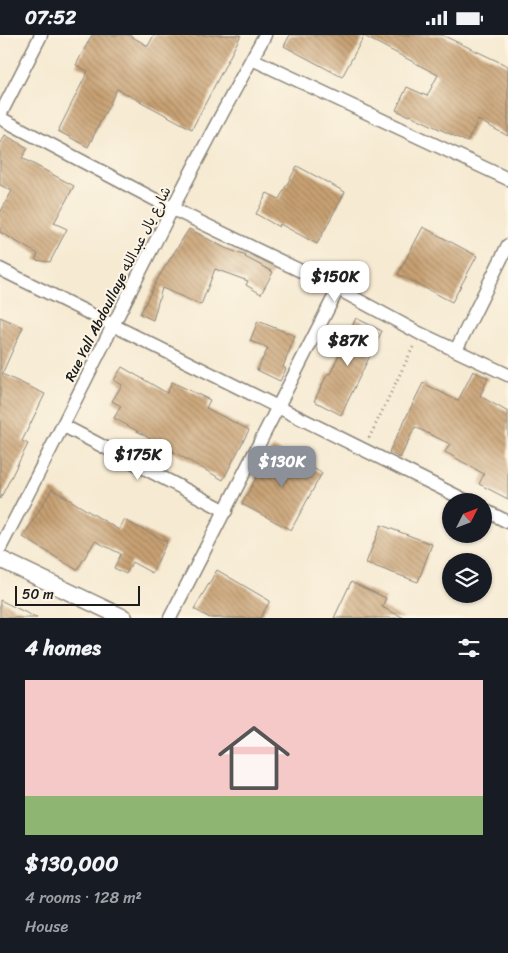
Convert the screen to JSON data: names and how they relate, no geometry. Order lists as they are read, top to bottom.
{
  "streets": {
    "street": ["Rue Yall Abdoullaye شارع يال عبدالله"]
  },
  "scale_bar": "50 m",
  "north": "top right",
  "page": {
    "status": "07:52",
    "price": [
      "$150K",
      "$87K",
      "$175K",
      "$130K"
    ],
    "scale": "50 m",
    "heading": "4 homes",
    "list": [
      {
        "name": "$130,000",
        "note": "4 rooms · 128 m² · House"
      }
    ]
  }
}
